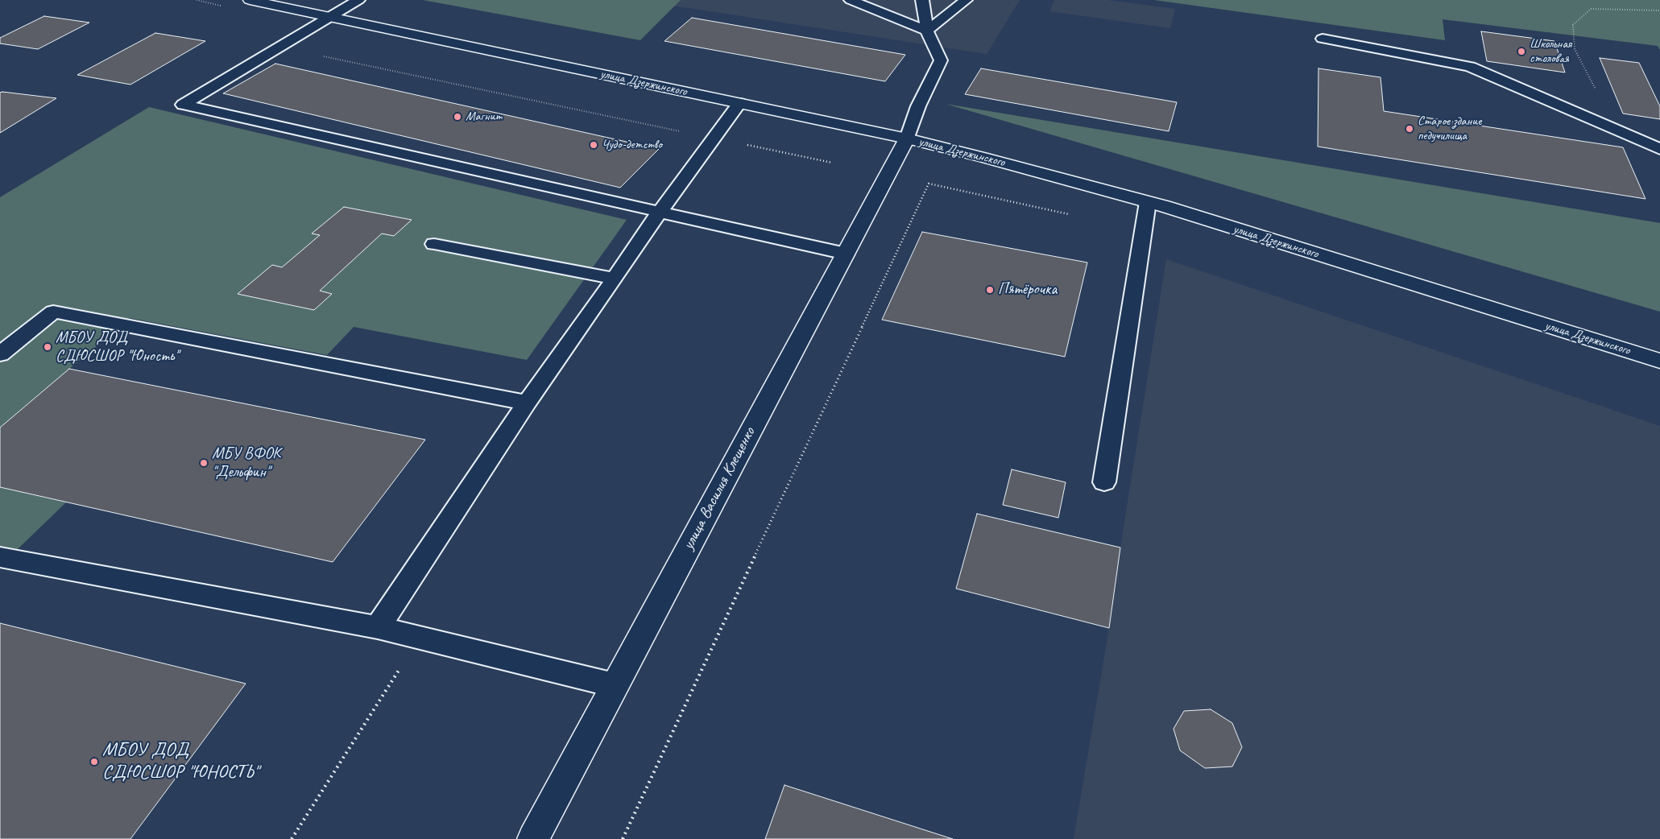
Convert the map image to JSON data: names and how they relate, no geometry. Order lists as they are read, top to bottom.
{
  "streets": {
    "main road": ["улица Дзержинского", "улица Василия Клещенко"]
  },
  "crossings": [
    ["улица Дзержинского", "улица Василия Клещенко"]
  ],
  "places": [
    "Школьная столовая",
    "Магнит",
    "Старое здание педучилища",
    "Чудо-детство",
    "Пятёрочка",
    "МБОУ ДОД СДЮСШОР \"Юность\"",
    "МБУ ВФОК \"Дельфин\"",
    "МБОУ ДОД СДЮСШОР \"ЮНОСТЬ\""
  ]
}
